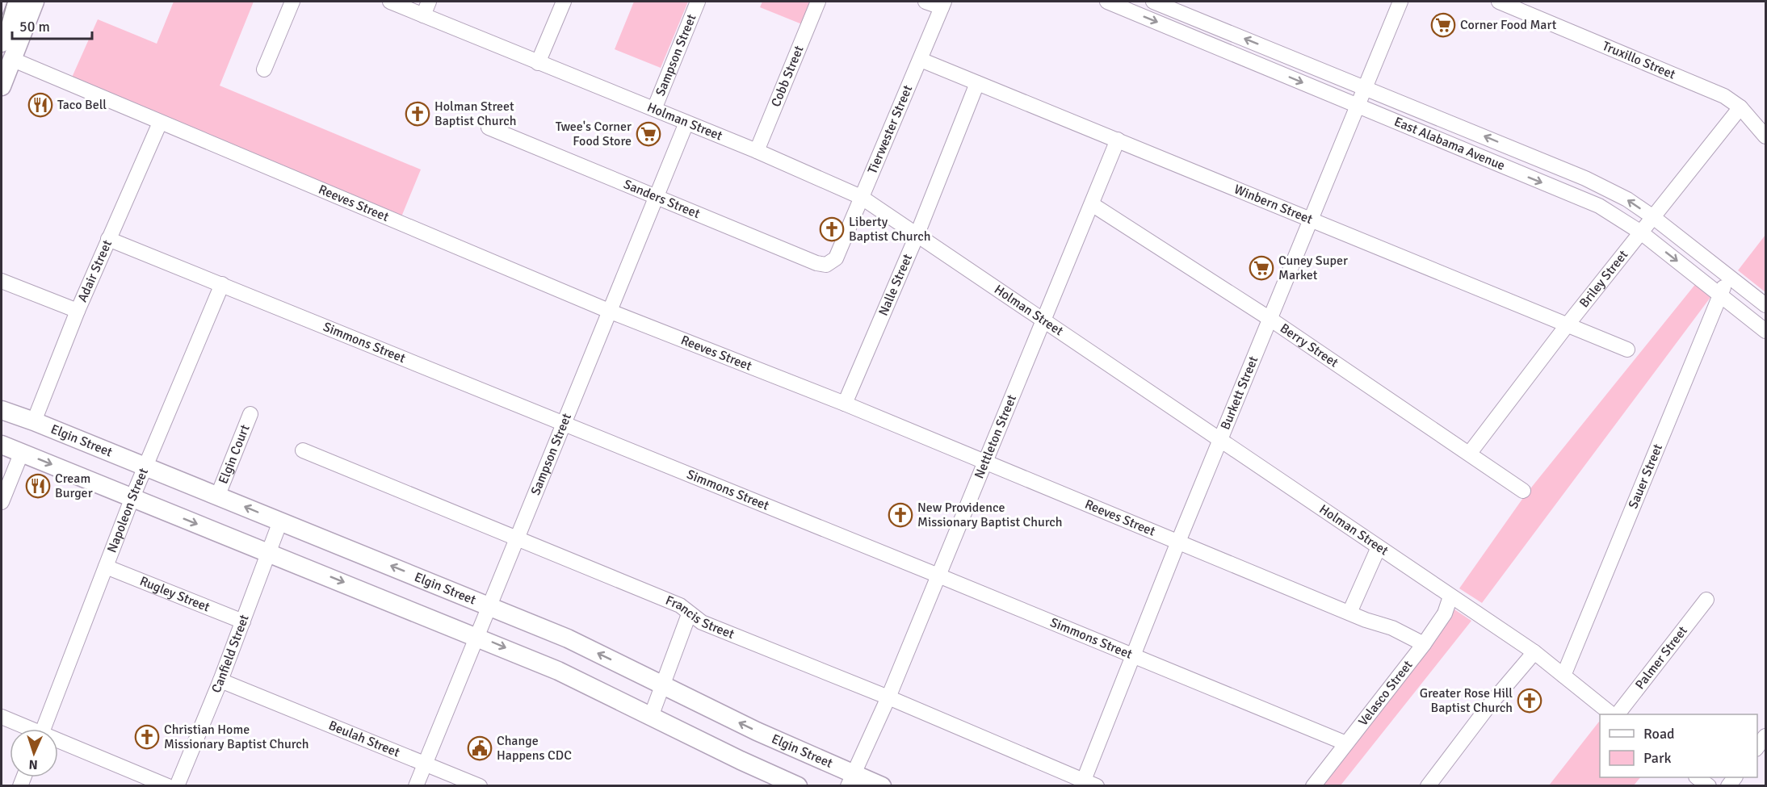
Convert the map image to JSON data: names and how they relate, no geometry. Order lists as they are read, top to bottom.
{
  "streets": {
    "main road": ["Elgin Street"],
    "street": [
      "Sampson Street",
      "Truxillo Street",
      "Cobb Street",
      "Holman Street",
      "Tierwester Street",
      "East Alabama Avenue",
      "Sanders Street",
      "Reeves Street",
      "Winbern Street",
      "Adair Street",
      "Briley Street",
      "Nalle Street",
      "Simmons Street",
      "Berry Street",
      "Burkett Street",
      "Nettleton Street",
      "Elgin Court",
      "Sauer Street",
      "Napoleon Street",
      "Rugley Street",
      "Francis Street",
      "Canfield Street",
      "Palmer Street",
      "Velasco Street",
      "Beulah Street"
    ]
  },
  "crossings": [
    ["Sampson Street", "Holman Street"],
    ["Sampson Street", "Sanders Street"],
    ["Sampson Street", "Reeves Street"],
    ["Sampson Street", "Simmons Street"],
    ["Sampson Street", "Elgin Street"],
    ["Sampson Street", "Francis Street"],
    ["Sampson Street", "Beulah Street"],
    ["Truxillo Street", "Briley Street"],
    ["Cobb Street", "Holman Street"],
    ["Holman Street", "Tierwester Street"],
    ["Holman Street", "Nalle Street"],
    ["Holman Street", "Burkett Street"],
    ["Holman Street", "Nettleton Street"],
    ["Holman Street", "Sauer Street"],
    ["Holman Street", "Velasco Street"],
    ["Tierwester Street", "Sanders Street"],
    ["Tierwester Street", "Winbern Street"],
    ["East Alabama Avenue", "Briley Street"],
    ["East Alabama Avenue", "Burkett Street"],
    ["East Alabama Avenue", "Sauer Street"],
    ["Reeves Street", "Adair Street"],
    ["Reeves Street", "Nalle Street"],
    ["Reeves Street", "Burkett Street"],
    ["Reeves Street", "Nettleton Street"],
    ["Reeves Street", "Velasco Street"],
    ["Winbern Street", "Briley Street"],
    ["Winbern Street", "Nalle Street"],
    ["Winbern Street", "Burkett Street"],
    ["Winbern Street", "Nettleton Street"],
    ["Adair Street", "Simmons Street"],
    ["Adair Street", "Elgin Street"],
    ["Briley Street", "Berry Street"],
    ["Simmons Street", "Burkett Street"],
    ["Simmons Street", "Nettleton Street"],
    ["Simmons Street", "Napoleon Street"],
    ["Simmons Street", "Velasco Street"],
    ["Berry Street", "Burkett Street"],
    ["Berry Street", "Nettleton Street"],
    ["Burkett Street", "Francis Street"],
    ["Nettleton Street", "Elgin Street"],
    ["Nettleton Street", "Francis Street"],
    ["Elgin Street", "Elgin Court"],
    ["Elgin Street", "Napoleon Street"],
    ["Elgin Street", "Canfield Street"],
    ["Napoleon Street", "Rugley Street"],
    ["Rugley Street", "Canfield Street"],
    ["Canfield Street", "Beulah Street"]
  ],
  "places": {
    "supermarket": ["Corner Food Mart", "Twee's Corner Food Store", "Cuney Super Market"],
    "restaurant": ["Taco Bell", "Cream Burger"],
    "church": [
      "Holman Street Baptist Church",
      "Liberty Baptist Church",
      "New Providence Missionary Baptist Church",
      "Greater Rose Hill Baptist Church",
      "Christian Home Missionary Baptist Church"
    ],
    "public building": ["Change Happens CDC"]
  },
  "legend": ["Road", "Park"],
  "scale_bar": "50 m",
  "north": "bottom"
}
